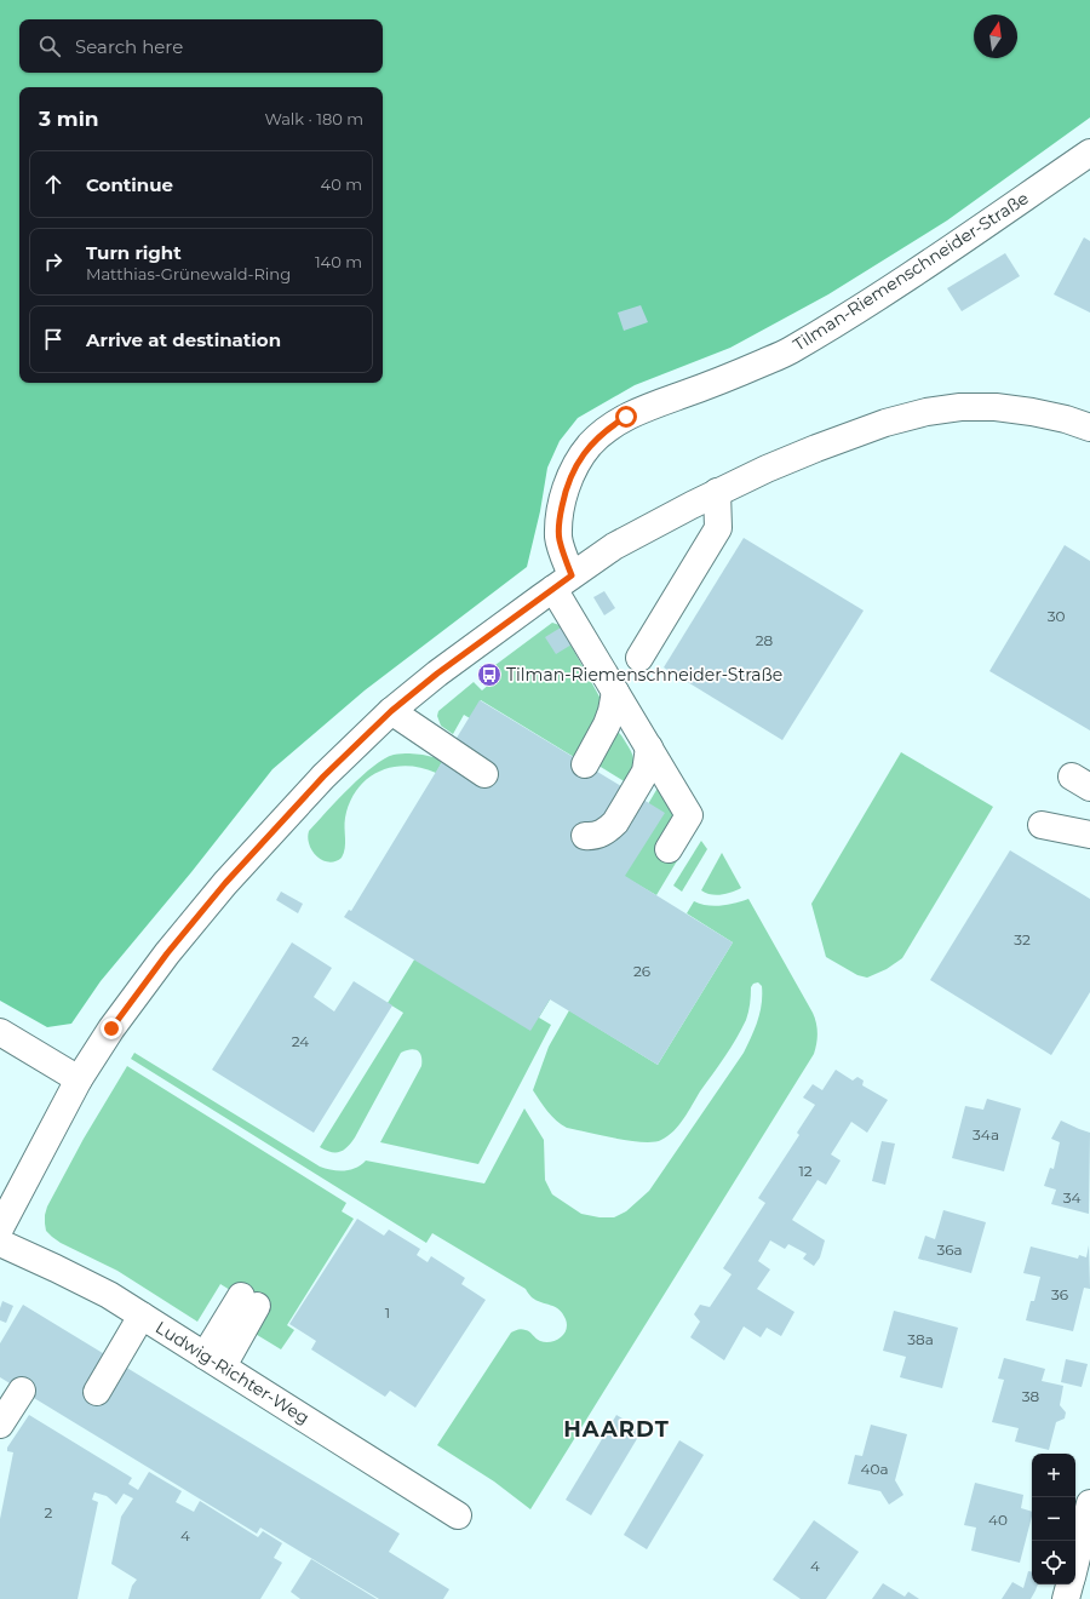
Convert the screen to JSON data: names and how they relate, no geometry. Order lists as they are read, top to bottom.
{
  "streets": {
    "street": ["Tilman-Riemenschneider-Straße", "Ludwig-Richter-Weg"]
  },
  "districts": ["HAARDT"],
  "places": {
    "bus stop": ["Tilman-Riemenschneider-Straße"]
  },
  "house_numbers": [
    "30",
    "28",
    "32",
    "26",
    "24",
    "34a",
    "12",
    "34",
    "36a",
    "36",
    "1",
    "38a",
    "38",
    "40a",
    "2",
    "40",
    "4",
    "4"
  ],
  "north": "top",
  "page": {
    "search": "Search here",
    "heading": ["3 min", "Walk · 180 m"],
    "list": [
      ["Continue", "40 m"],
      ["Turn right", "Matthias-Grünewald-Ring", "140 m"],
      "Arrive at destination"
    ],
    "map_buttons": ["+", "−"]
  }
}
